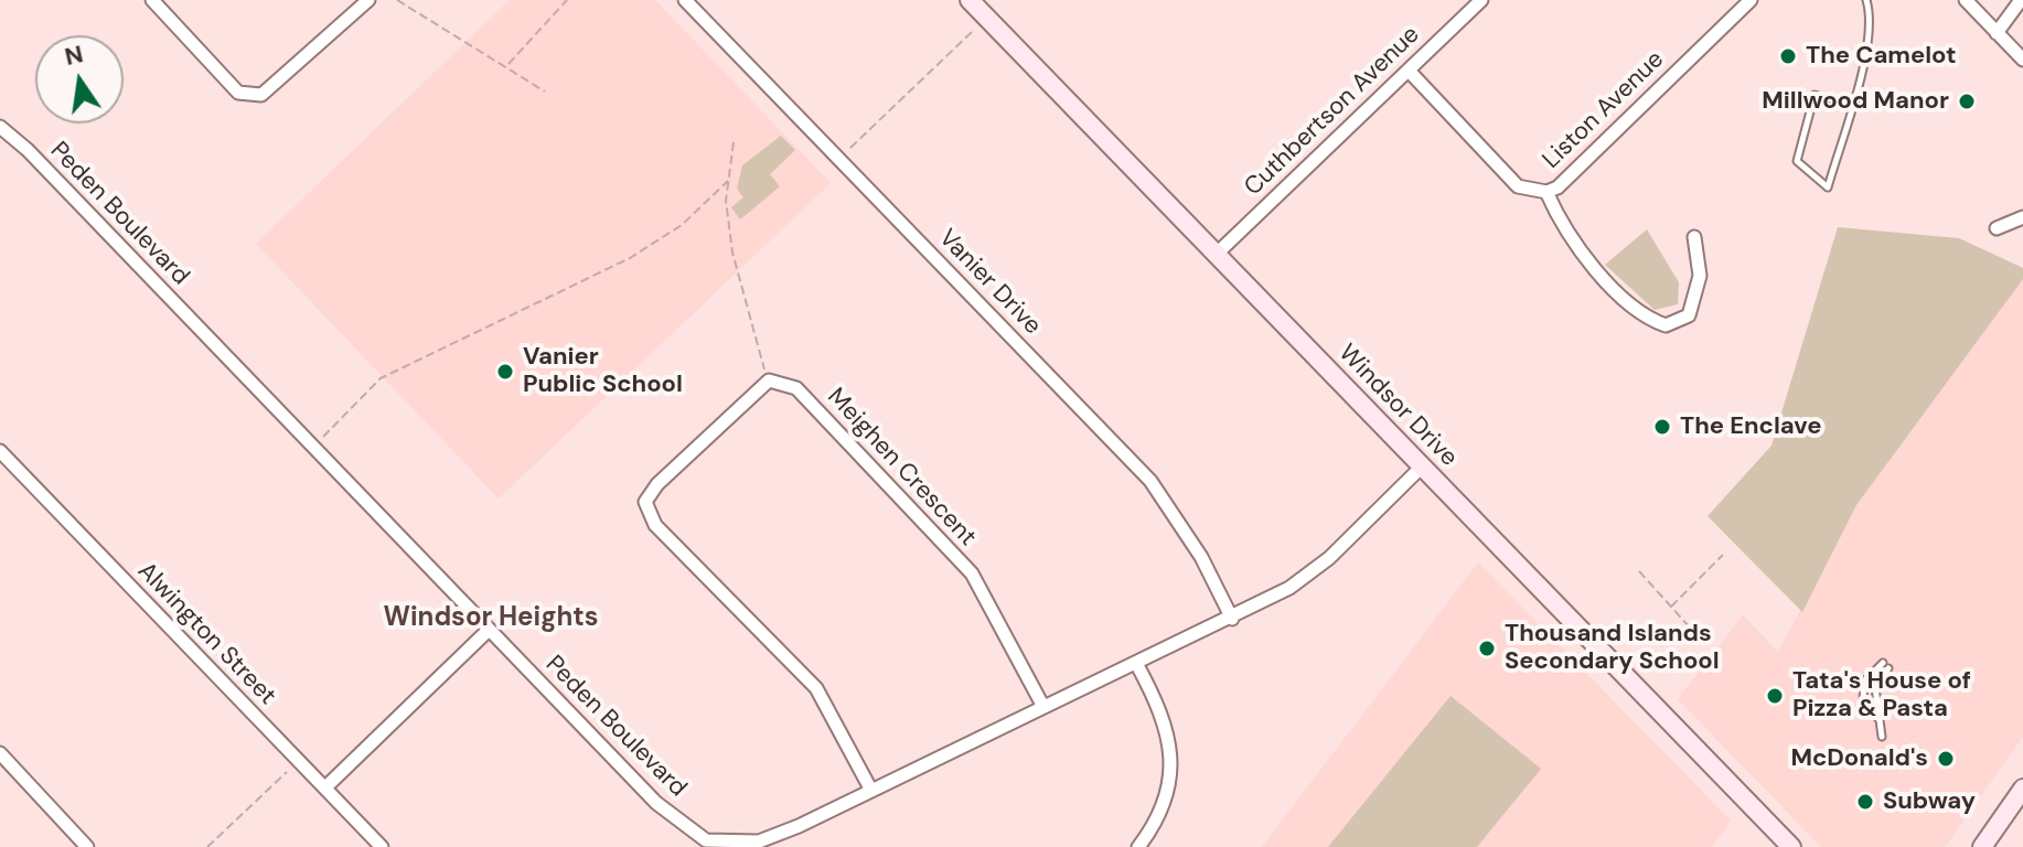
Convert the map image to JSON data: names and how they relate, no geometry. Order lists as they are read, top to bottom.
{
  "streets": {
    "street": [
      "Liston Avenue",
      "Cuthbertson Avenue",
      "Peden Boulevard",
      "Vanier Drive",
      "Windsor Drive",
      "Meighen Crescent",
      "Alwington Street"
    ]
  },
  "crossings": [
    ["Liston Avenue", "Cuthbertson Avenue"],
    ["Cuthbertson Avenue", "Windsor Drive"],
    ["Peden Boulevard", "Vanier Drive"],
    ["Peden Boulevard", "Windsor Drive"],
    ["Peden Boulevard", "Meighen Crescent"]
  ],
  "districts": ["Windsor Heights"],
  "places": [
    "The Camelot",
    "Millwood Manor",
    "Vanier Public School",
    "The Enclave",
    "Thousand Islands Secondary School",
    "Tata's House of Pizza & Pasta",
    "McDonald's",
    "Subway"
  ],
  "north": "top"
}
